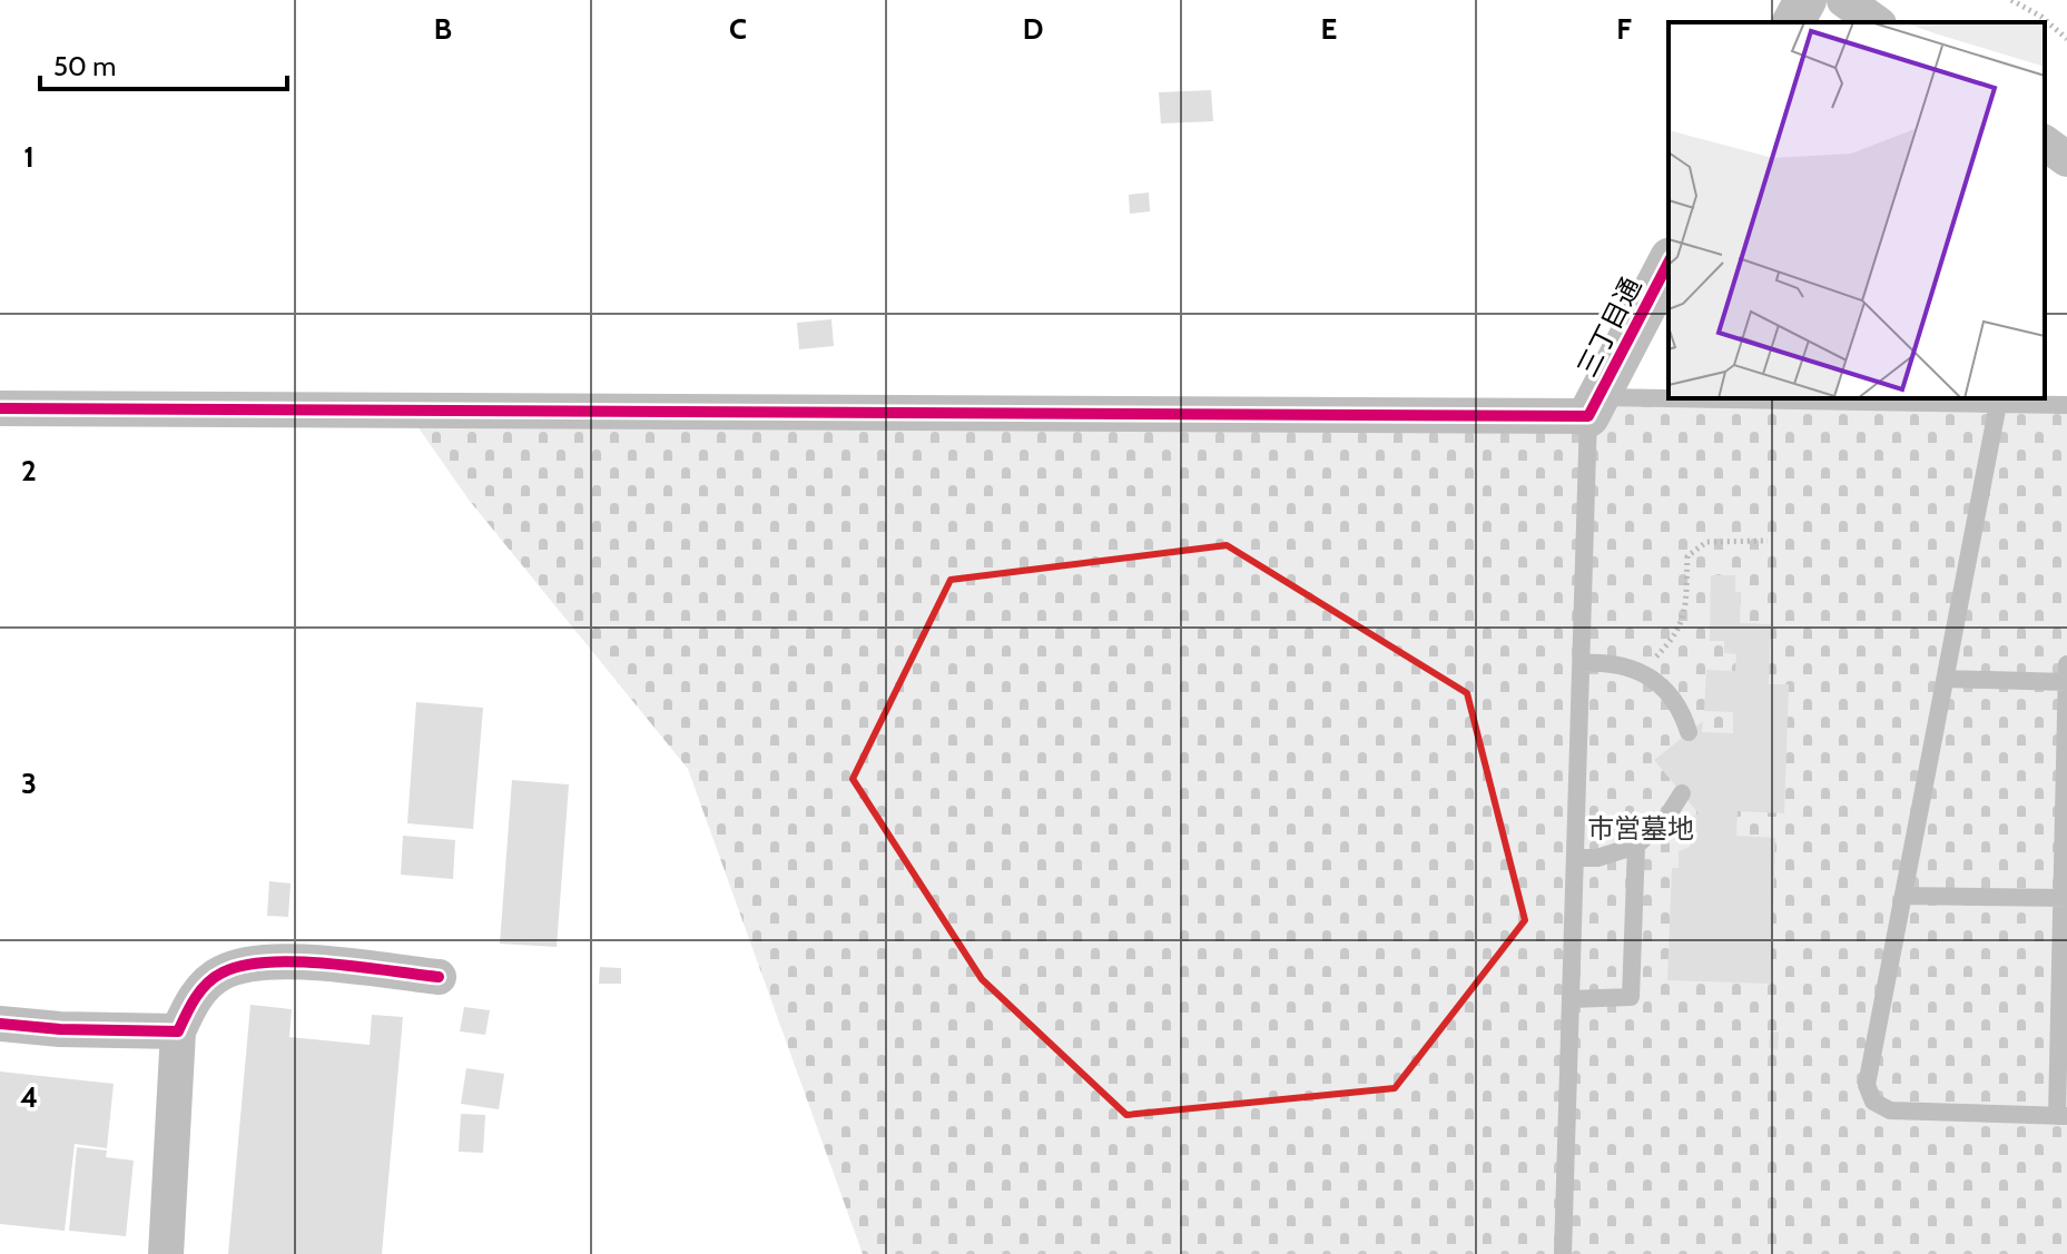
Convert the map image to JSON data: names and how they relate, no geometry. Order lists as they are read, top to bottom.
{
  "streets": {
    "street": ["三丁目通"]
  },
  "parks": ["市営墓地"],
  "scale_bar": "50 m",
  "grid": {
    "columns": [
      "B",
      "C",
      "D",
      "E",
      "F"
    ],
    "rows": [
      "1",
      "2",
      "3",
      "4"
    ]
  }
}
